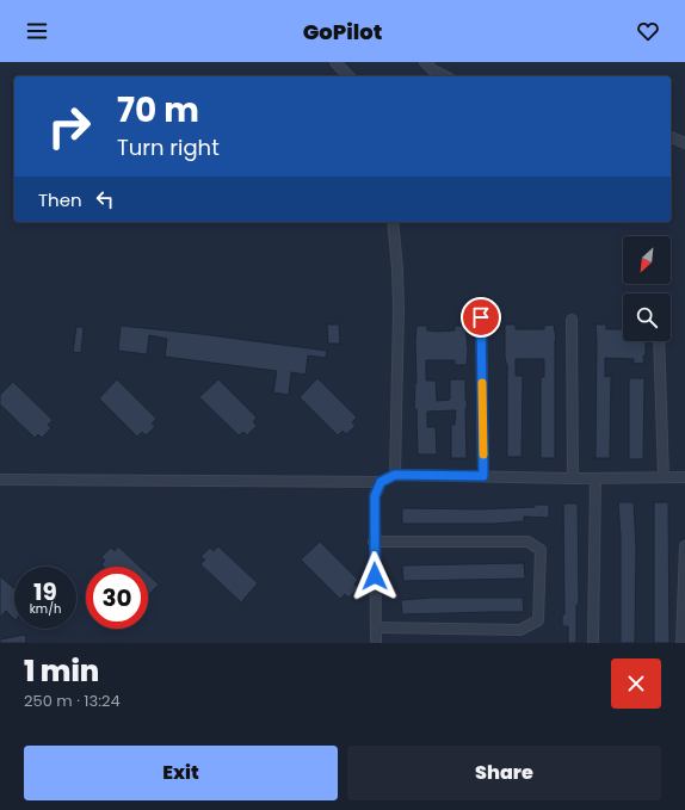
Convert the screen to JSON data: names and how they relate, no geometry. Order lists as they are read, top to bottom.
{
  "north": "bottom left",
  "page": {
    "header": "GoPilot",
    "turn": ["70 m", "Turn right"],
    "then": "Then",
    "speed": "19 km/h",
    "limit": "30",
    "heading": ["1 min", "250 m · 13:24"],
    "buttons": ["Exit", "Share"]
  }
}
